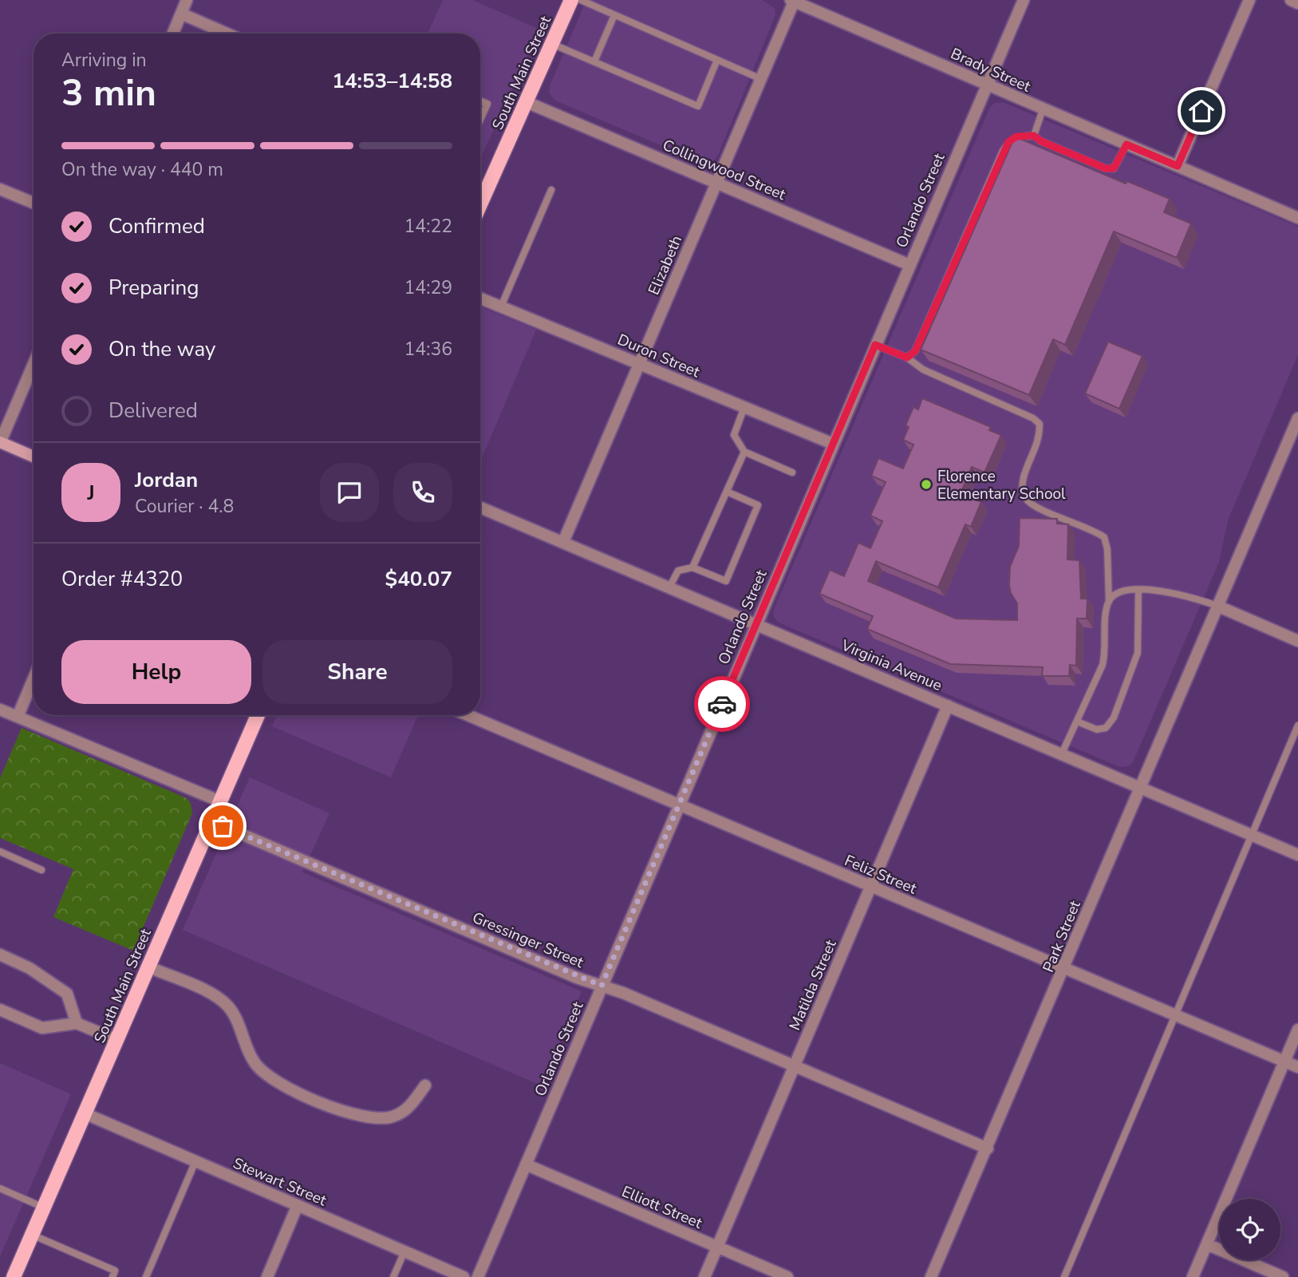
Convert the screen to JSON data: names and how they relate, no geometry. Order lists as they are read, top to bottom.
{
  "streets": {
    "main road": ["South Main Street"],
    "street": [
      "Brady Street",
      "Collingwood Street",
      "Orlando Street",
      "Elizabeth",
      "Duron Street",
      "Virginia Avenue",
      "Feliz Street",
      "Park Street",
      "Gressinger Street",
      "Matilda Street",
      "Stewart Street",
      "Elliott Street"
    ]
  },
  "crossings": [
    ["Brady Street", "Orlando Street"],
    ["Brady Street", "Elizabeth"],
    ["South Main Street", "Collingwood Street"],
    ["South Main Street", "Gressinger Street"],
    ["South Main Street", "Stewart Street"],
    ["Collingwood Street", "Orlando Street"],
    ["Collingwood Street", "Elizabeth"],
    ["Orlando Street", "Duron Street"],
    ["Orlando Street", "Virginia Avenue"],
    ["Orlando Street", "Feliz Street"],
    ["Orlando Street", "Gressinger Street"],
    ["Orlando Street", "Elliott Street"],
    ["Elizabeth", "Duron Street"],
    ["Elizabeth", "Virginia Avenue"],
    ["Virginia Avenue", "Park Street"],
    ["Virginia Avenue", "Matilda Street"],
    ["Feliz Street", "Park Street"],
    ["Feliz Street", "Matilda Street"],
    ["Park Street", "Gressinger Street"],
    ["Gressinger Street", "Matilda Street"],
    ["Matilda Street", "Elliott Street"]
  ],
  "places": ["Florence Elementary School"],
  "page": {
    "heading": ["3 min", "Arriving in", "14:53–14:58"],
    "panel": [
      "Jordan",
      "Courier · 4.8",
      "Order #4320",
      "$40.07"
    ],
    "bar": "On the way · 440 m",
    "list": [
      ["Confirmed", "14:22"],
      ["Preparing", "14:29"],
      ["On the way", "14:36"],
      "Delivered"
    ],
    "round": "J",
    "buttons": ["Help", "Share"]
  }
}
